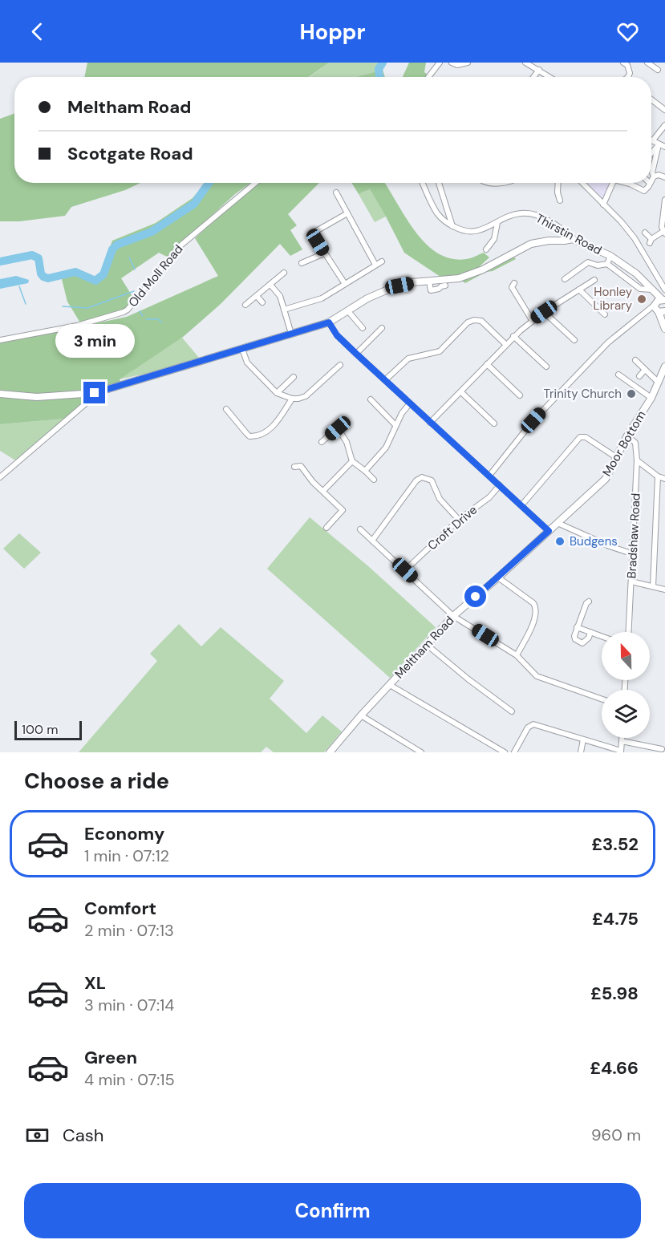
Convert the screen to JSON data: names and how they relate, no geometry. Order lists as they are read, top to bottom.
{
  "streets": {
    "street": [
      "Thirstin Road",
      "Old Moll Road",
      "Moor Bottom",
      "Croft Drive",
      "Bradshaw Road",
      "Meltham Road"
    ]
  },
  "crossings": [
    ["Moor Bottom", "Bradshaw Road"],
    ["Moor Bottom", "Meltham Road"]
  ],
  "places": ["Honley Library", "Trinity Church", "Budgens"],
  "scale_bar": "100 m",
  "north": "top",
  "page": {
    "header": "Hoppr",
    "banner": ["Meltham Road", "Scotgate Road"],
    "bubble": "3 min",
    "scale": "100 m",
    "heading": "Choose a ride",
    "list": [
      {
        "name": "Economy",
        "note": "1 min · 07:12",
        "value": "£3.52"
      },
      {
        "name": "Comfort",
        "note": "2 min · 07:13",
        "value": "£4.75"
      },
      {
        "name": "XL",
        "note": "3 min · 07:14",
        "value": "£5.98"
      },
      {
        "name": "Green",
        "note": "4 min · 07:15",
        "value": "£4.66"
      }
    ],
    "pay": ["Cash", "960 m"],
    "buttons": "Confirm"
  }
}
